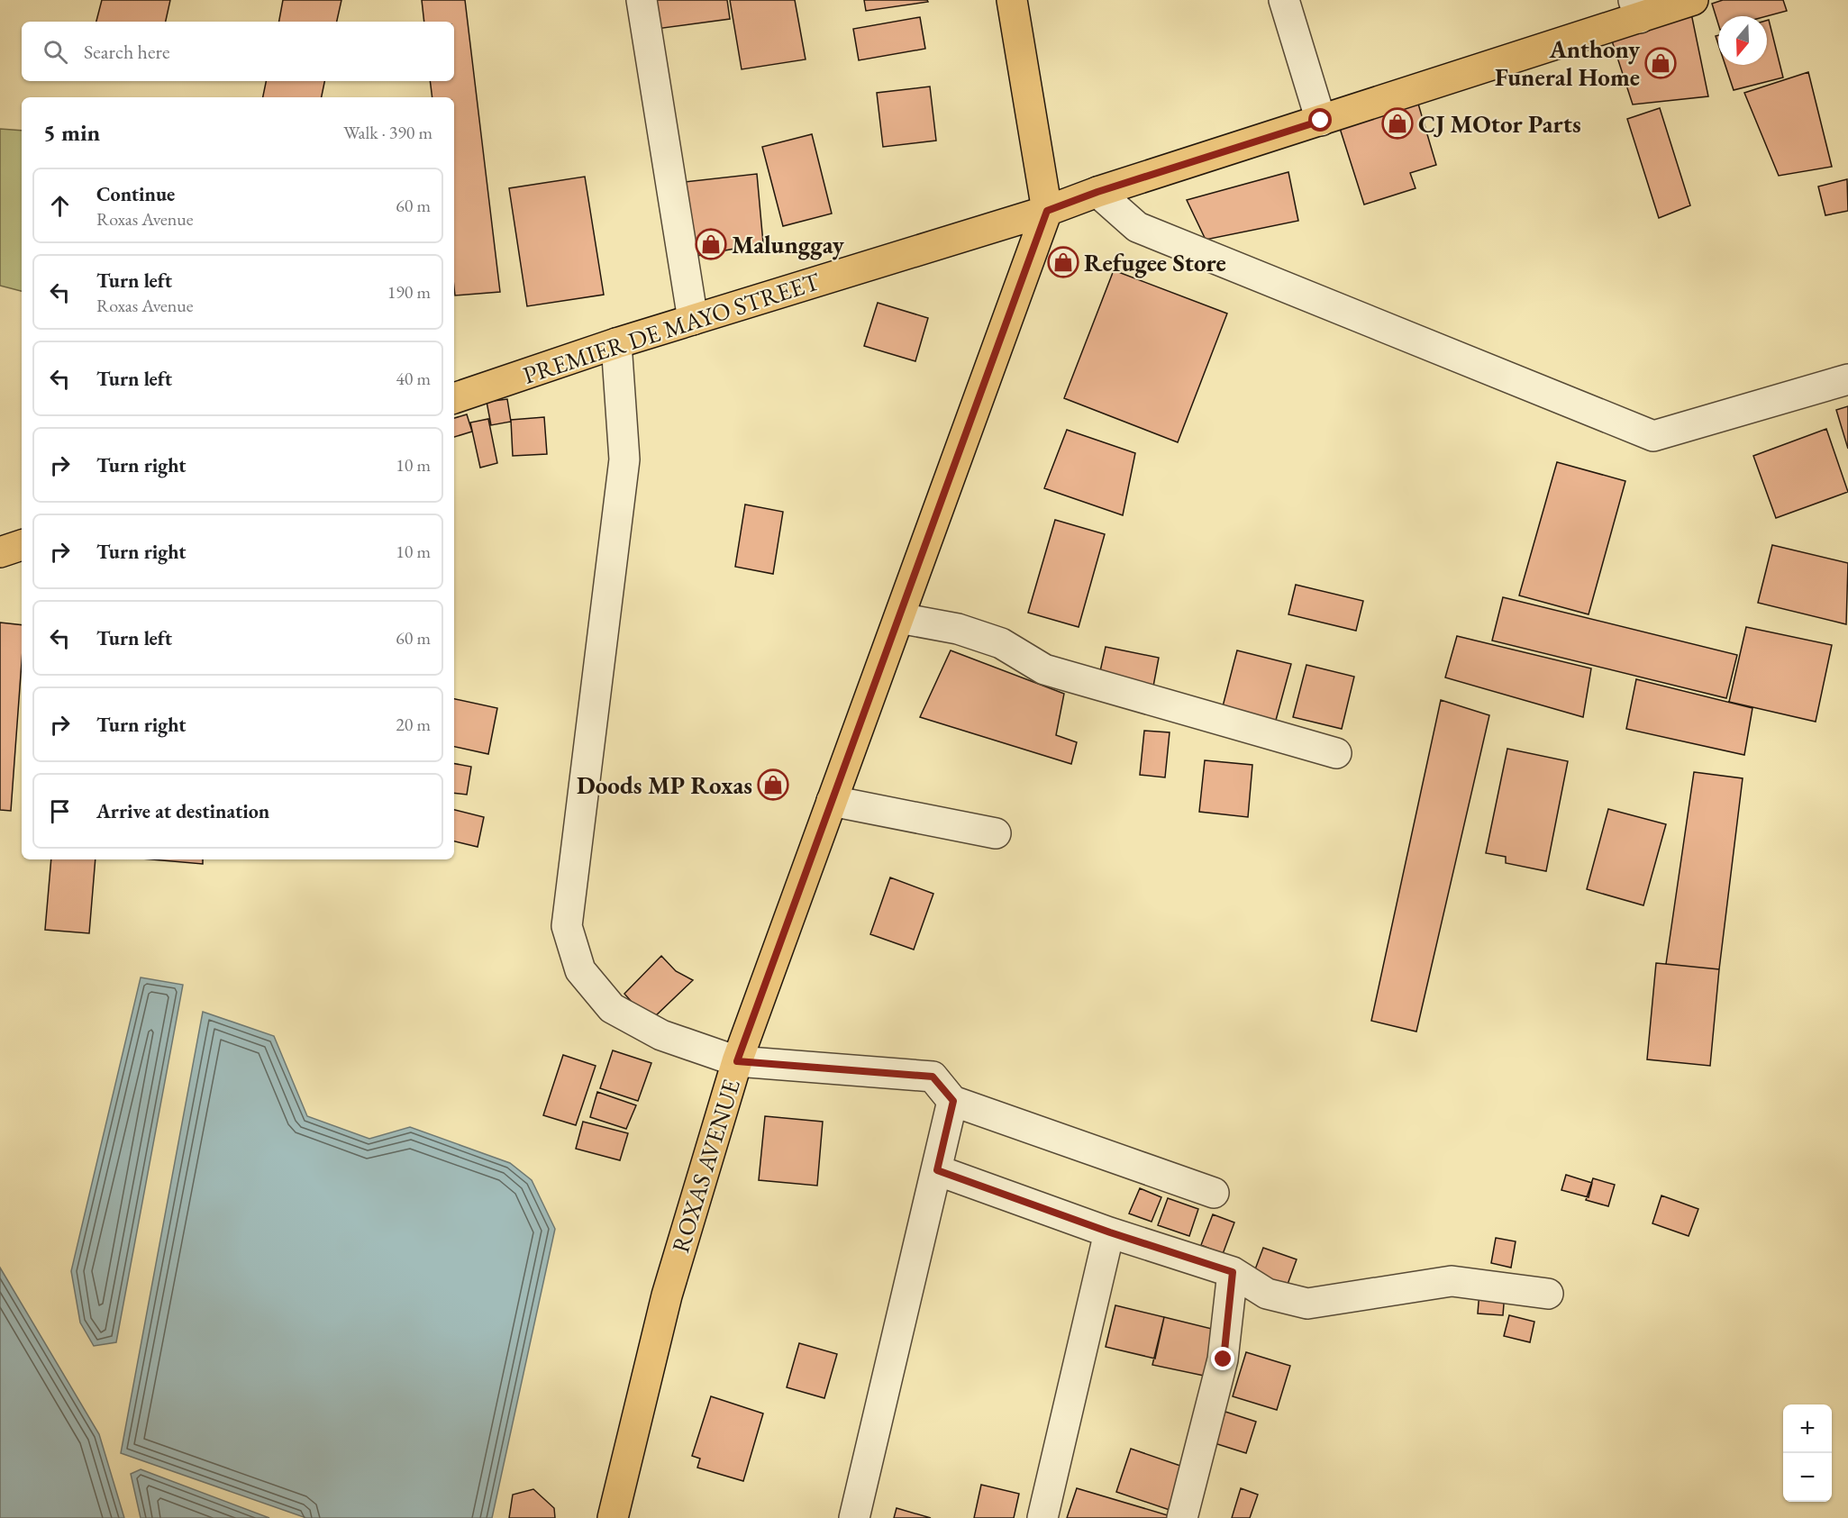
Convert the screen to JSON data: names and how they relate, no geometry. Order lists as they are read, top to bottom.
{
  "streets": {
    "main road": ["PREMIER DE MAYO STREET", "ROXAS AVENUE"]
  },
  "crossings": [
    ["PREMIER DE MAYO STREET", "ROXAS AVENUE"]
  ],
  "places": {
    "shop": [
      "Anthony Funeral Home",
      "CJ MOtor Parts",
      "Malunggay",
      "Refugee Store",
      "Doods MP Roxas"
    ]
  },
  "north": "bottom",
  "page": {
    "search": "Search here",
    "heading": ["5 min", "Walk · 390 m"],
    "list": [
      ["Continue", "Roxas Avenue", "60 m"],
      ["Turn left", "Roxas Avenue", "190 m"],
      ["Turn left", "40 m"],
      ["Turn right", "10 m"],
      ["Turn right", "10 m"],
      ["Turn left", "60 m"],
      ["Turn right", "20 m"],
      "Arrive at destination"
    ],
    "map_buttons": ["+", "−"]
  }
}
